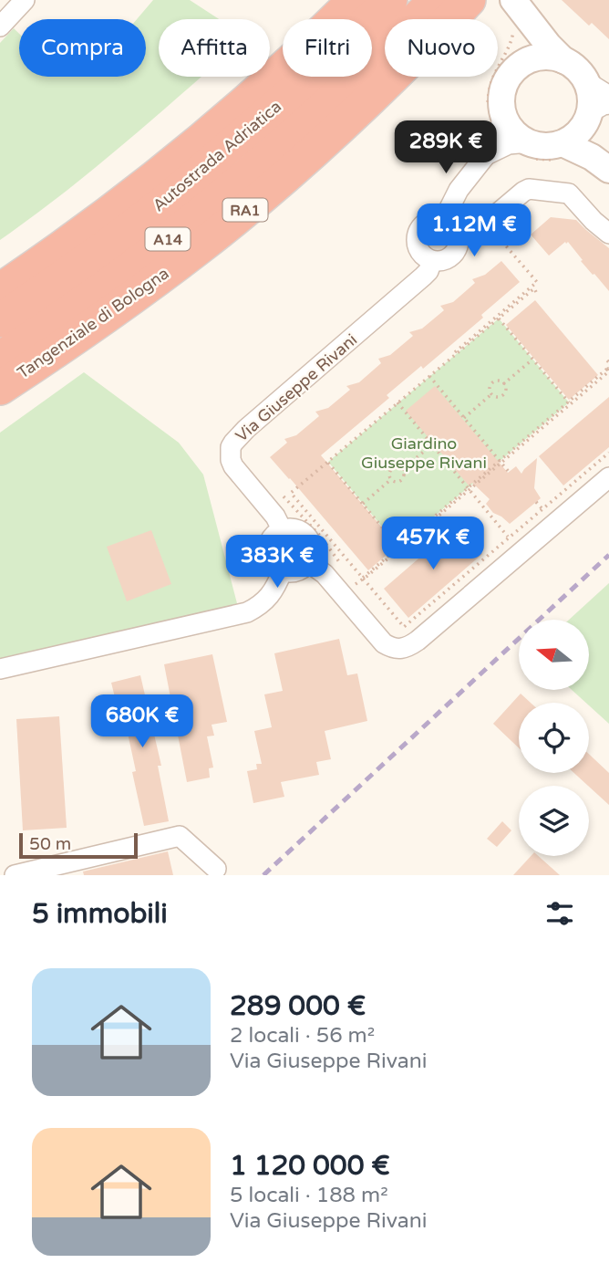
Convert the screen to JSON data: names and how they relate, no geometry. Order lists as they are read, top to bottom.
{
  "streets": {
    "highway": [
      "Autostrada Adriatica",
      "RA1",
      "A14",
      "Tangenziale di Bologna"
    ],
    "street": ["Via Giuseppe Rivani"]
  },
  "crossings": [
    ["Autostrada Adriatica", "Tangenziale di Bologna"]
  ],
  "parks": ["Giardino Giuseppe Rivani"],
  "scale_bar": "50 m",
  "north": "left",
  "page": {
    "chip": [
      "Compra",
      "Affitta",
      "Filtri",
      "Nuovo"
    ],
    "price": [
      "289K €",
      "1.12M €",
      "457K €",
      "383K €",
      "680K €"
    ],
    "scale": "50 m",
    "heading": "5 immobili",
    "list": [
      {
        "name": "289 000 €",
        "note": "2 locali · 56 m² · Via Giuseppe Rivani"
      },
      {
        "name": "1 120 000 €",
        "note": "5 locali · 188 m² · Via Giuseppe Rivani"
      }
    ]
  }
}
